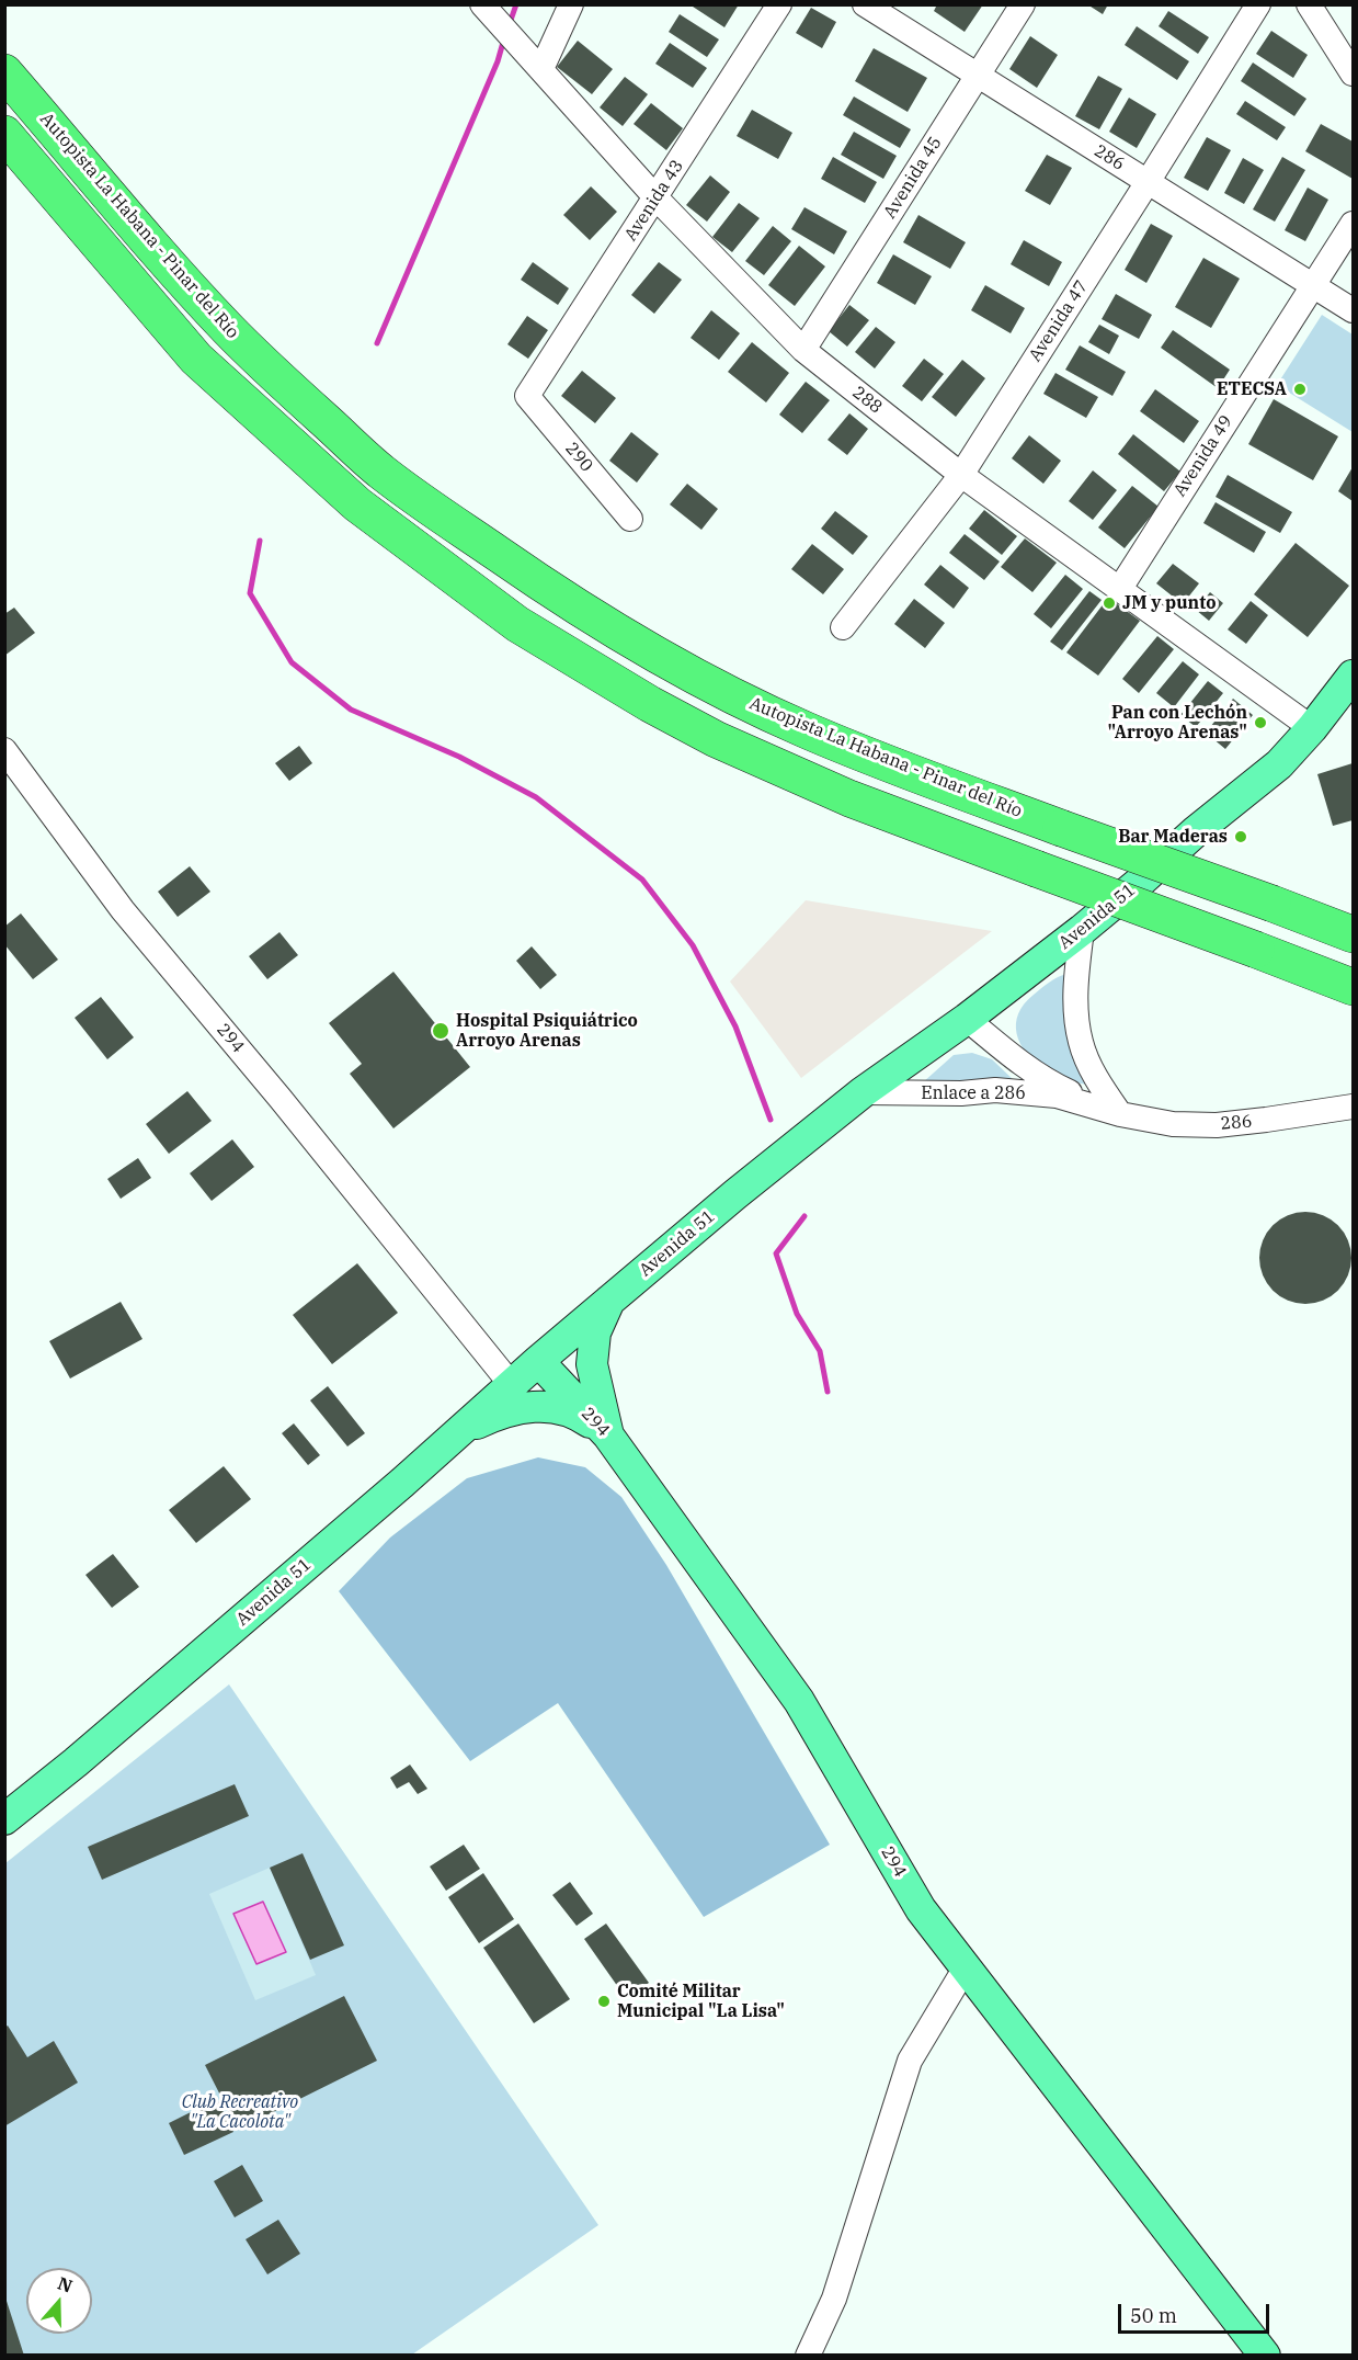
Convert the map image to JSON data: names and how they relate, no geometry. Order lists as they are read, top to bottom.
{
  "streets": {
    "highway": ["Autopista La Habana - Pinar del Río"],
    "main road": ["Avenida 51", "294"],
    "street": [
      "286",
      "Avenida 45",
      "Avenida 43",
      "Avenida 47",
      "288",
      "Avenida 49",
      "290",
      "Enlace a 286"
    ]
  },
  "crossings": [
    ["286", "Avenida 45"],
    ["286", "Avenida 47"],
    ["286", "Avenida 49"],
    ["286", "Enlace a 286"],
    ["Avenida 45", "288"],
    ["Avenida 43", "288"],
    ["Avenida 43", "290"],
    ["Avenida 47", "288"],
    ["288", "Avenida 49"],
    ["288", "Avenida 51"],
    ["Avenida 51", "294"],
    ["Avenida 51", "Enlace a 286"]
  ],
  "parks": ["Club Recreativo \"La Cacolota\""],
  "places": [
    "ETECSA",
    "JM y punto",
    "Pan con Lechón \"Arroyo Arenas\"",
    "Bar Maderas",
    "Hospital Psiquiátrico Arroyo Arenas",
    "Comité Militar Municipal \"La Lisa\""
  ],
  "scale_bar": "50 m",
  "north": "top"
}
